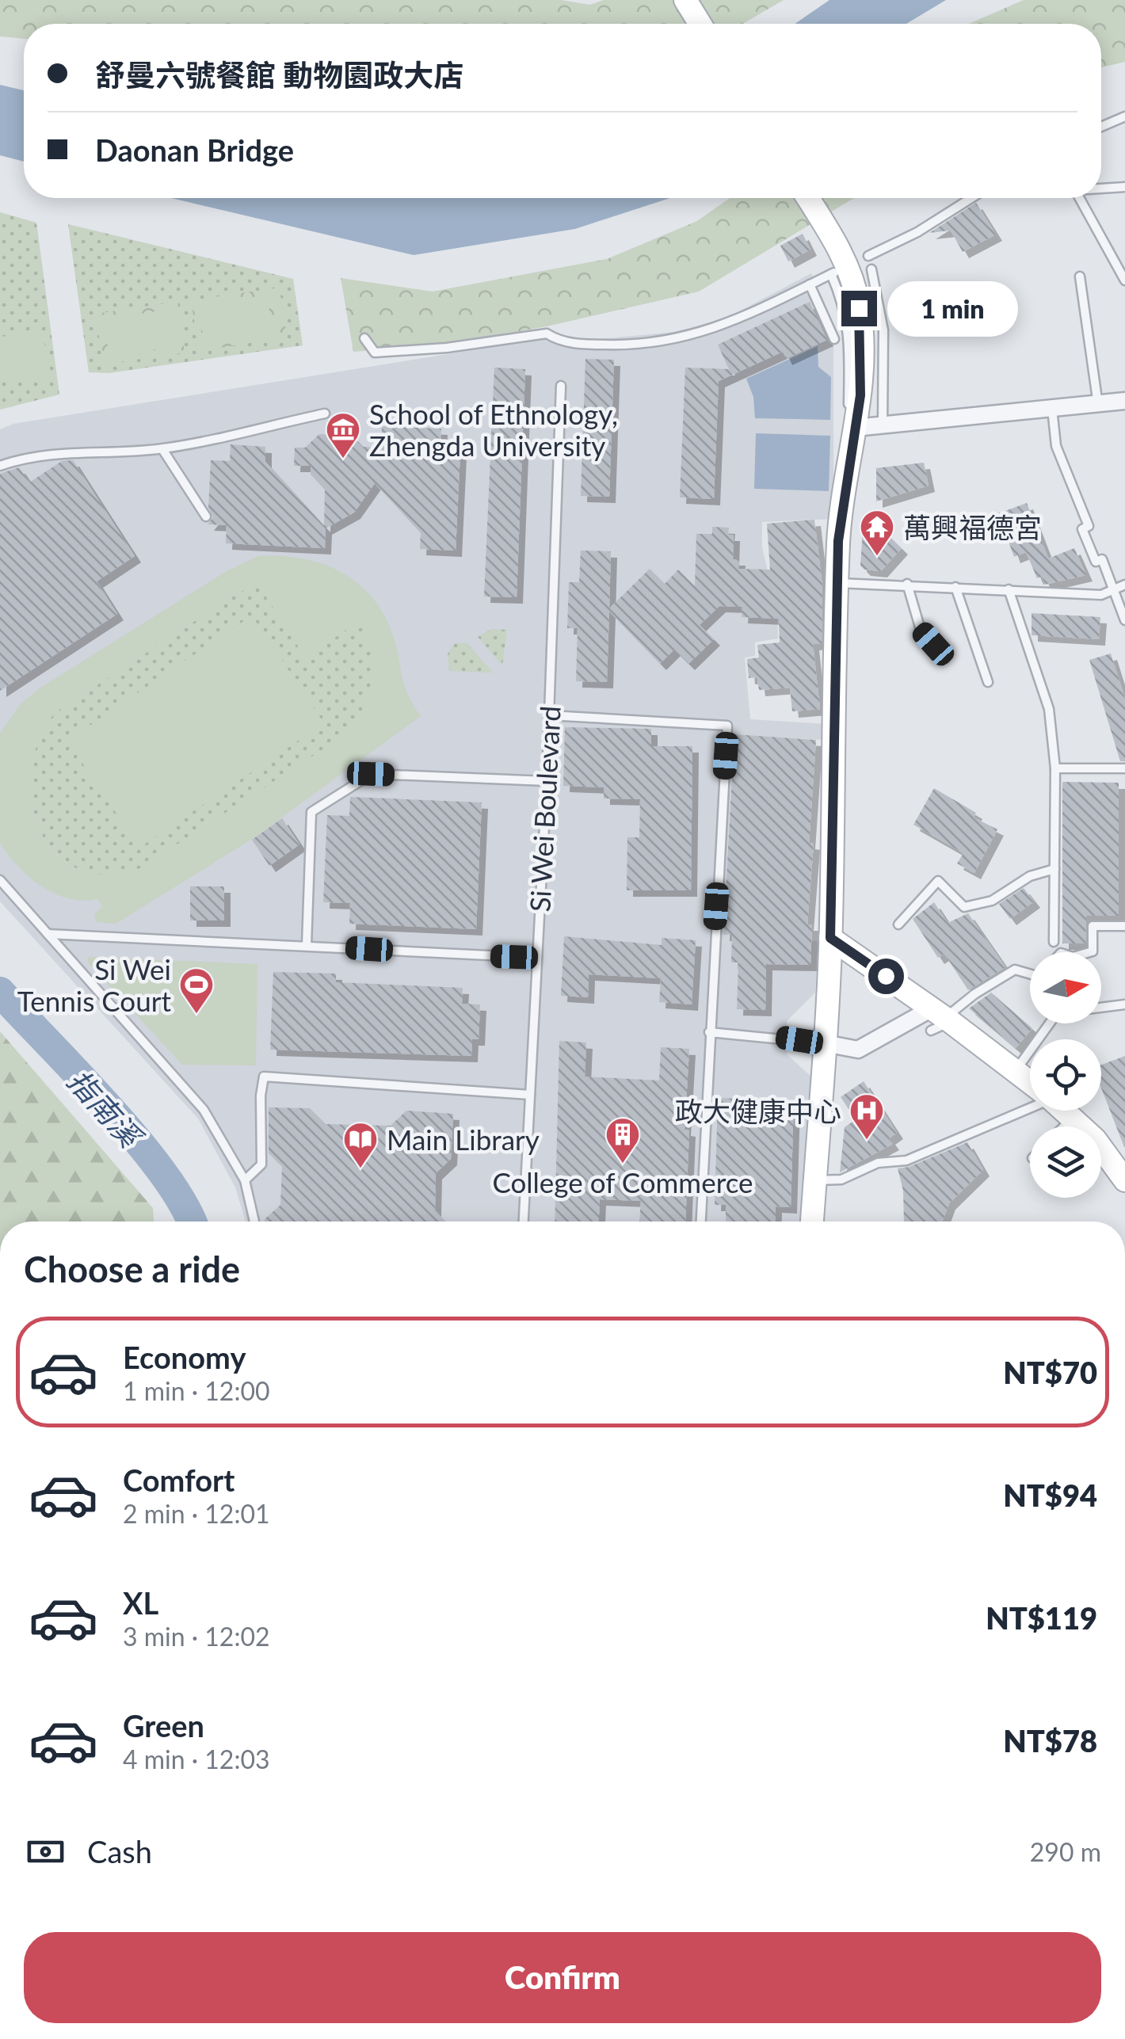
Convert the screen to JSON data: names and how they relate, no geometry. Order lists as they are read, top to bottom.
{
  "streets": {
    "lane": ["Si Wei Boulevard"]
  },
  "water": ["指南溪"],
  "places": {
    "museum": ["School of Ethnology, Zhengda University"],
    "temple": ["萬興福德宮"],
    "sports": ["Si Wei Tennis Court"],
    "hospital": ["政大健康中心"],
    "building": ["College of Commerce"],
    "library": ["Main Library"]
  },
  "north": "right",
  "page": {
    "banner": ["舒曼六號餐館 動物園政大店", "Daonan Bridge"],
    "bubble": "1 min",
    "heading": "Choose a ride",
    "list": [
      {
        "name": "Economy",
        "note": "1 min · 12:00",
        "value": "NT$70"
      },
      {
        "name": "Comfort",
        "note": "2 min · 12:01",
        "value": "NT$94"
      },
      {
        "name": "XL",
        "note": "3 min · 12:02",
        "value": "NT$119"
      },
      {
        "name": "Green",
        "note": "4 min · 12:03",
        "value": "NT$78"
      }
    ],
    "pay": ["Cash", "290 m"],
    "buttons": "Confirm"
  }
}
